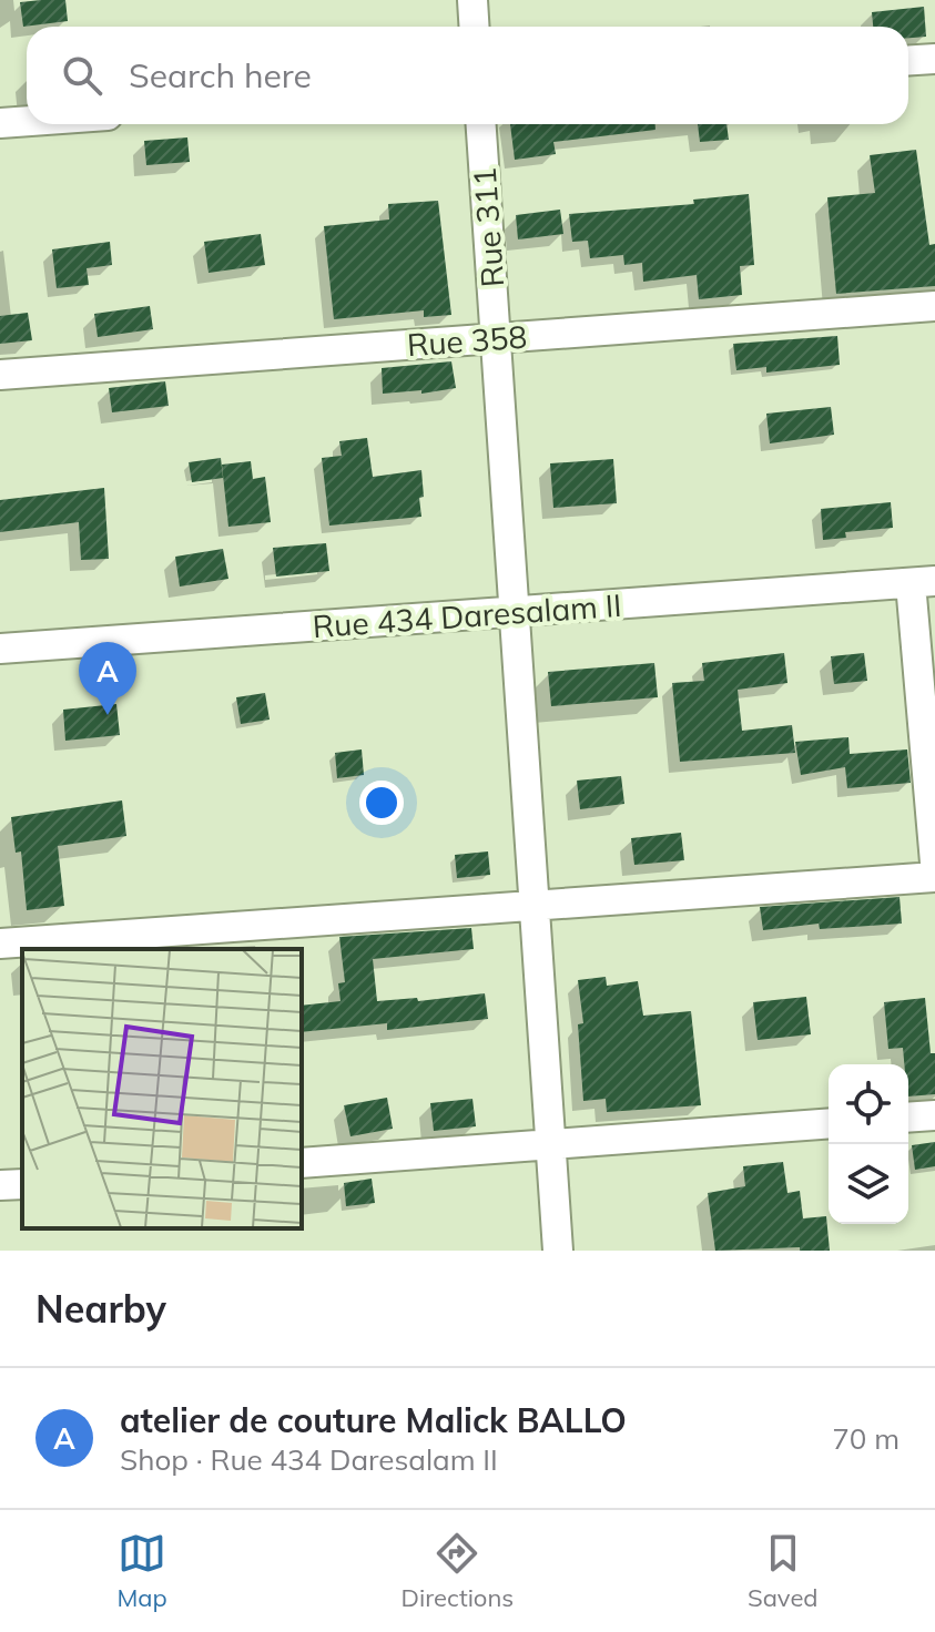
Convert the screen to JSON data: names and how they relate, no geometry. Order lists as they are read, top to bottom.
{
  "streets": {
    "street": ["Rue 311", "Rue 358", "Rue 434 Daresalam II"]
  },
  "crossings": [
    ["Rue 311", "Rue 358"],
    ["Rue 311", "Rue 434 Daresalam II"]
  ],
  "page": {
    "search": "Search here",
    "pins": "A",
    "heading": "Nearby",
    "list": [
      {
        "mark": "A",
        "name": "atelier de couture Malick BALLO",
        "note": "Shop · Rue 434 Daresalam II",
        "value": "70 m"
      }
    ],
    "nav": ["Map", "Directions", "Saved"]
  }
}
